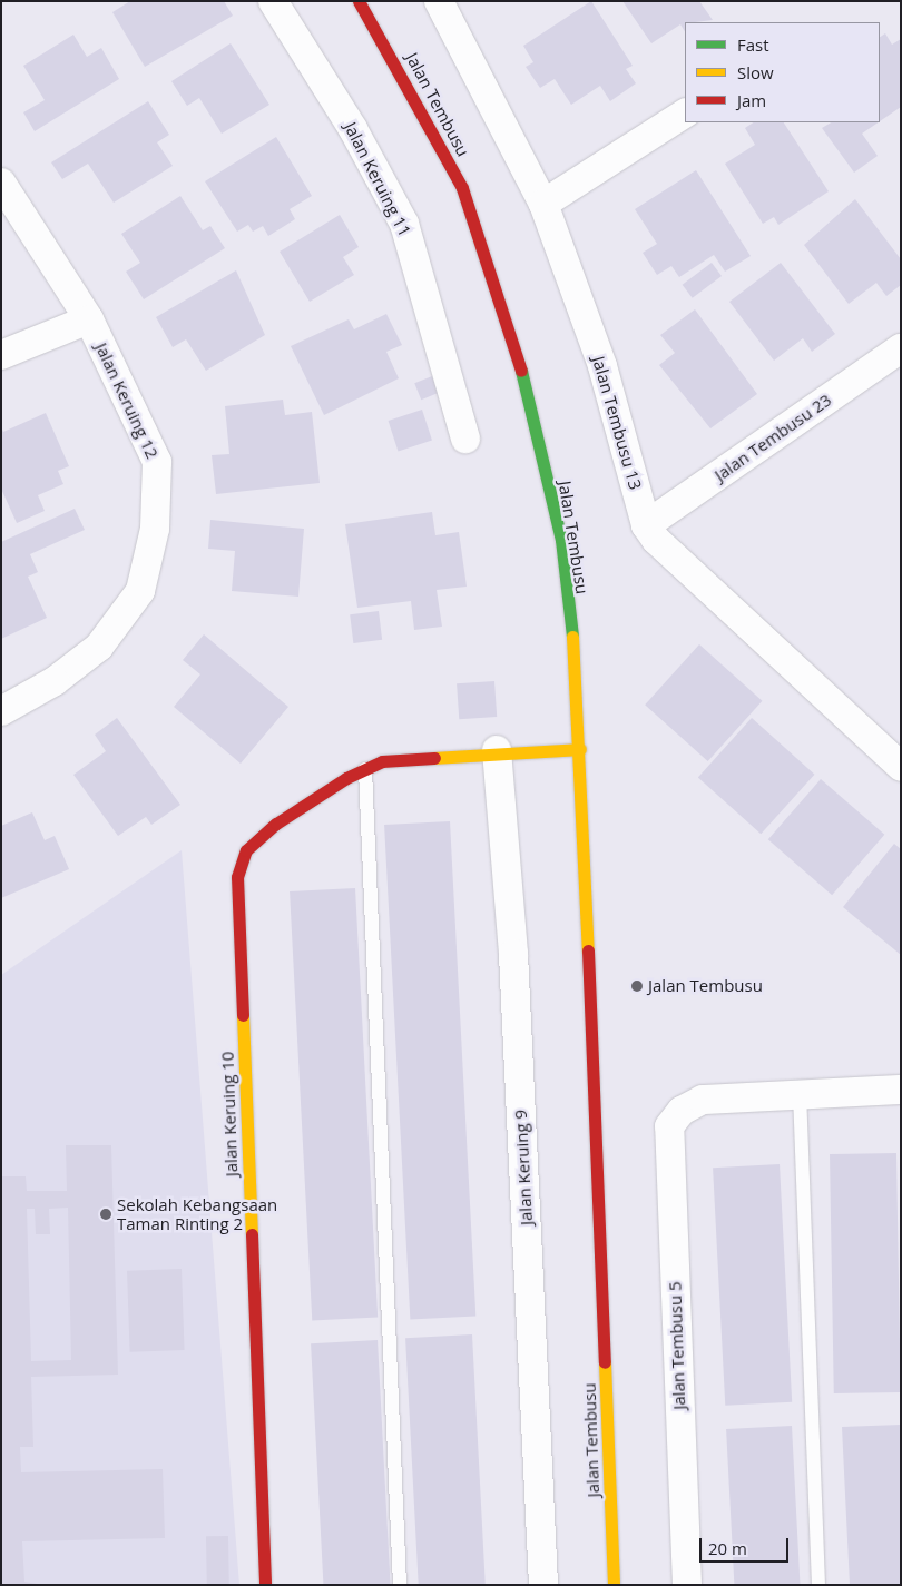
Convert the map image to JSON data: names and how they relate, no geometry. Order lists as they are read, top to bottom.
{
  "streets": {
    "street": [
      "Jalan Tembusu",
      "Jalan Keruing 11",
      "Jalan Keruing 12",
      "Jalan Tembusu 13",
      "Jalan Tembusu 23",
      "Jalan Keruing 10",
      "Jalan Keruing 9",
      "Jalan Tembusu 5"
    ]
  },
  "crossings": [
    ["Jalan Tembusu 13", "Jalan Tembusu 23"]
  ],
  "places": ["Jalan Tembusu", "Sekolah Kebangsaan Taman Rinting 2"],
  "legend": ["Fast", "Slow", "Jam"],
  "scale_bar": "20 m"
}
